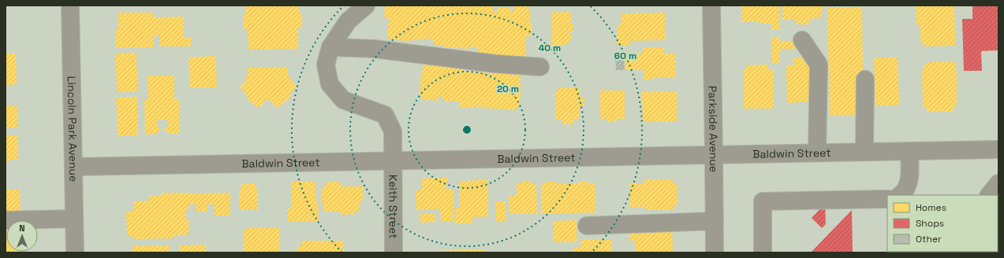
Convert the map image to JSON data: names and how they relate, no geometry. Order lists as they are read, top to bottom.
{
  "streets": {
    "street": [
      "Lincoln Park Avenue",
      "Parkside Avenue",
      "Baldwin Street",
      "Keith Street"
    ]
  },
  "crossings": [
    ["Lincoln Park Avenue", "Baldwin Street"],
    ["Parkside Avenue", "Baldwin Street"],
    ["Baldwin Street", "Keith Street"]
  ],
  "legend": ["Homes", "Shops", "Other"],
  "north": "top",
  "rings": ["40 m", "60 m", "20 m"]
}
